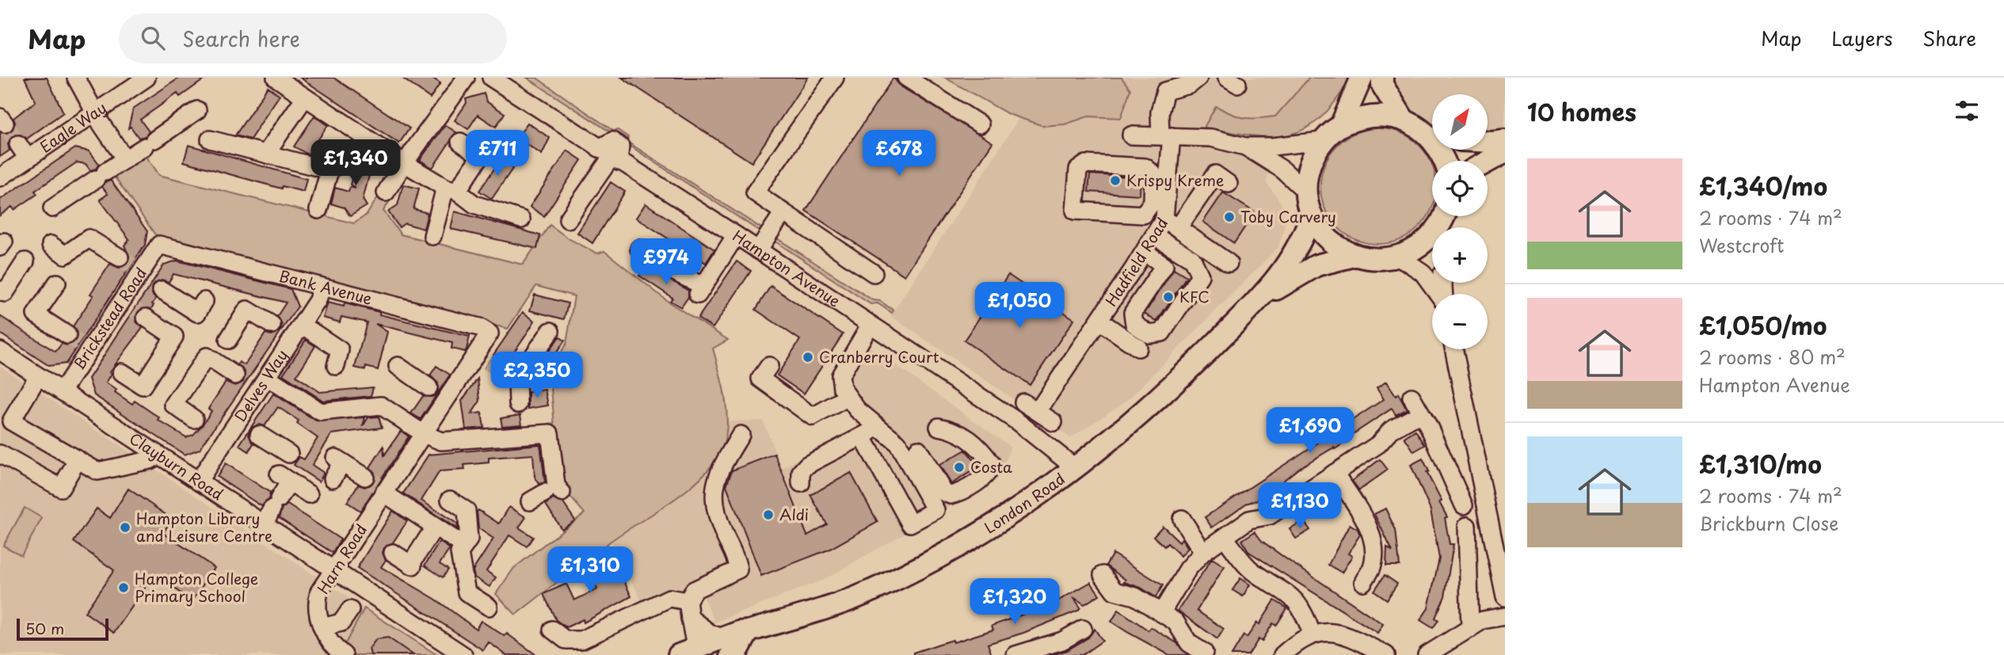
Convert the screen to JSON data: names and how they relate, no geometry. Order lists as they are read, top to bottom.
{
  "streets": {
    "main road": ["London Road"],
    "street": [
      "Eagle Way",
      "Hadfield Road",
      "Hampton Avenue",
      "Bank Avenue",
      "Brickstead Road",
      "Delves Way",
      "Clayburn Road",
      "Harn Road"
    ]
  },
  "crossings": [
    ["Hampton Avenue", "London Road"],
    ["Bank Avenue", "Brickstead Road"],
    ["Bank Avenue", "Delves Way"],
    ["Bank Avenue", "Harn Road"],
    ["Brickstead Road", "Clayburn Road"],
    ["Delves Way", "Clayburn Road"],
    ["Clayburn Road", "Harn Road"]
  ],
  "places": [
    "Krispy Kreme",
    "Toby Carvery",
    "KFC",
    "Cranberry Court",
    "Costa",
    "Aldi",
    "Hampton Library and Leisure Centre",
    "Hampton College Primary School"
  ],
  "scale_bar": "50 m",
  "north": "top right",
  "page": {
    "header": "Map",
    "search": "Search here",
    "nav": ["Map", "Layers", "Share"],
    "heading": "10 homes",
    "map_buttons": ["+", "−"],
    "price": [
      "£711",
      "£678",
      "£1,340",
      "£974",
      "£1,050",
      "£2,350",
      "£1,690",
      "£1,130",
      "£1,310",
      "£1,320"
    ],
    "list": [
      {
        "name": "£1,340/mo",
        "note": "2 rooms · 74 m² · Westcroft"
      },
      {
        "name": "£1,050/mo",
        "note": "2 rooms · 80 m² · Hampton Avenue"
      },
      {
        "name": "£1,310/mo",
        "note": "2 rooms · 74 m² · Brickburn Close"
      }
    ],
    "scale": "50 m"
  }
}
